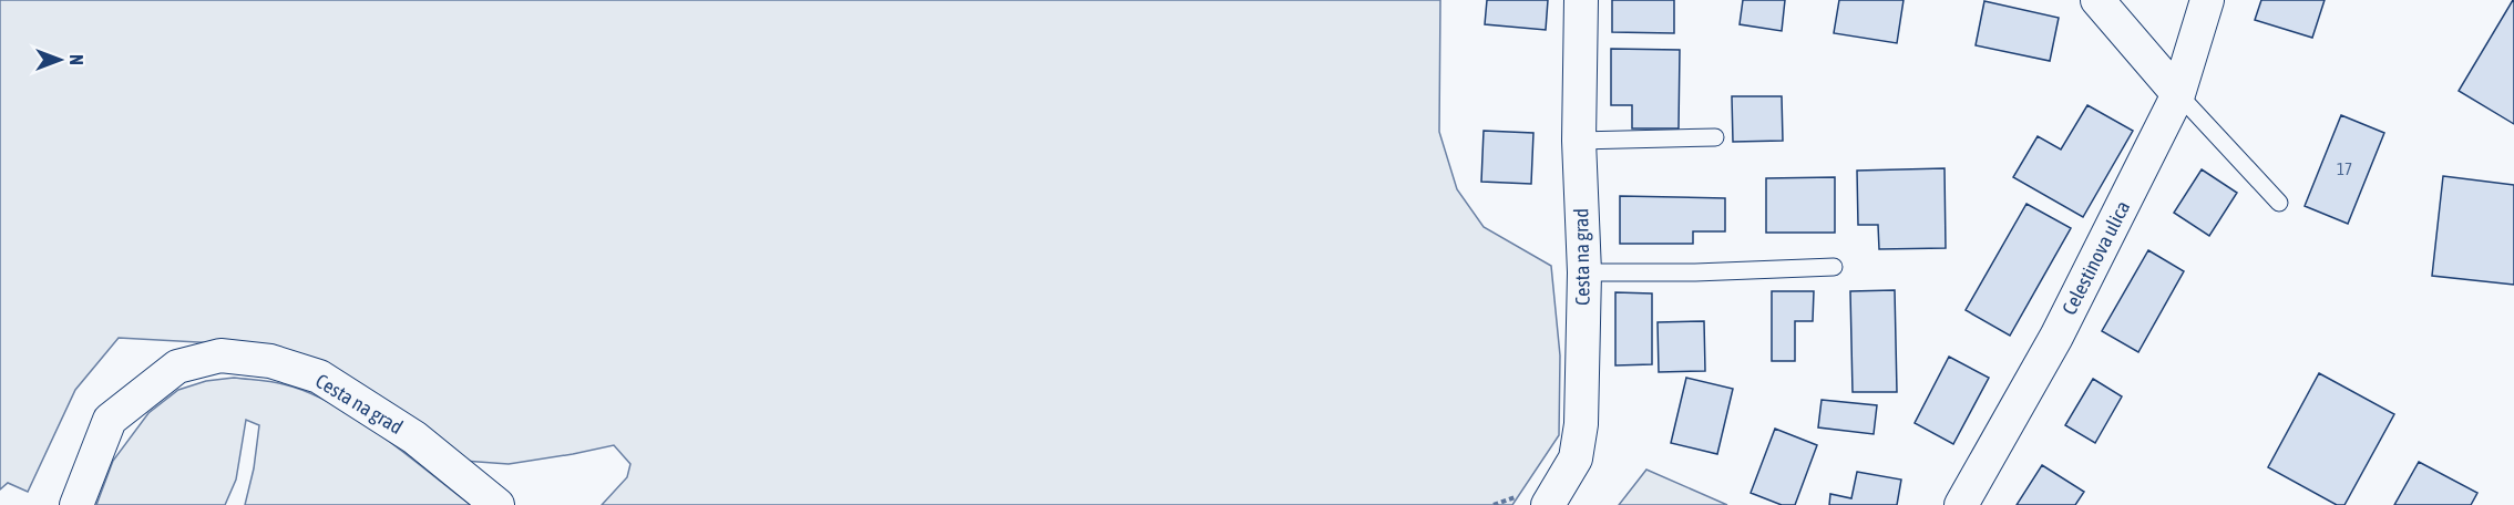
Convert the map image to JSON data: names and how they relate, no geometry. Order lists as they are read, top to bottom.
{
  "streets": {
    "street": ["Cesta na grad", "Celestinova ulica"]
  },
  "house_numbers": ["17"],
  "north": "right"
}
